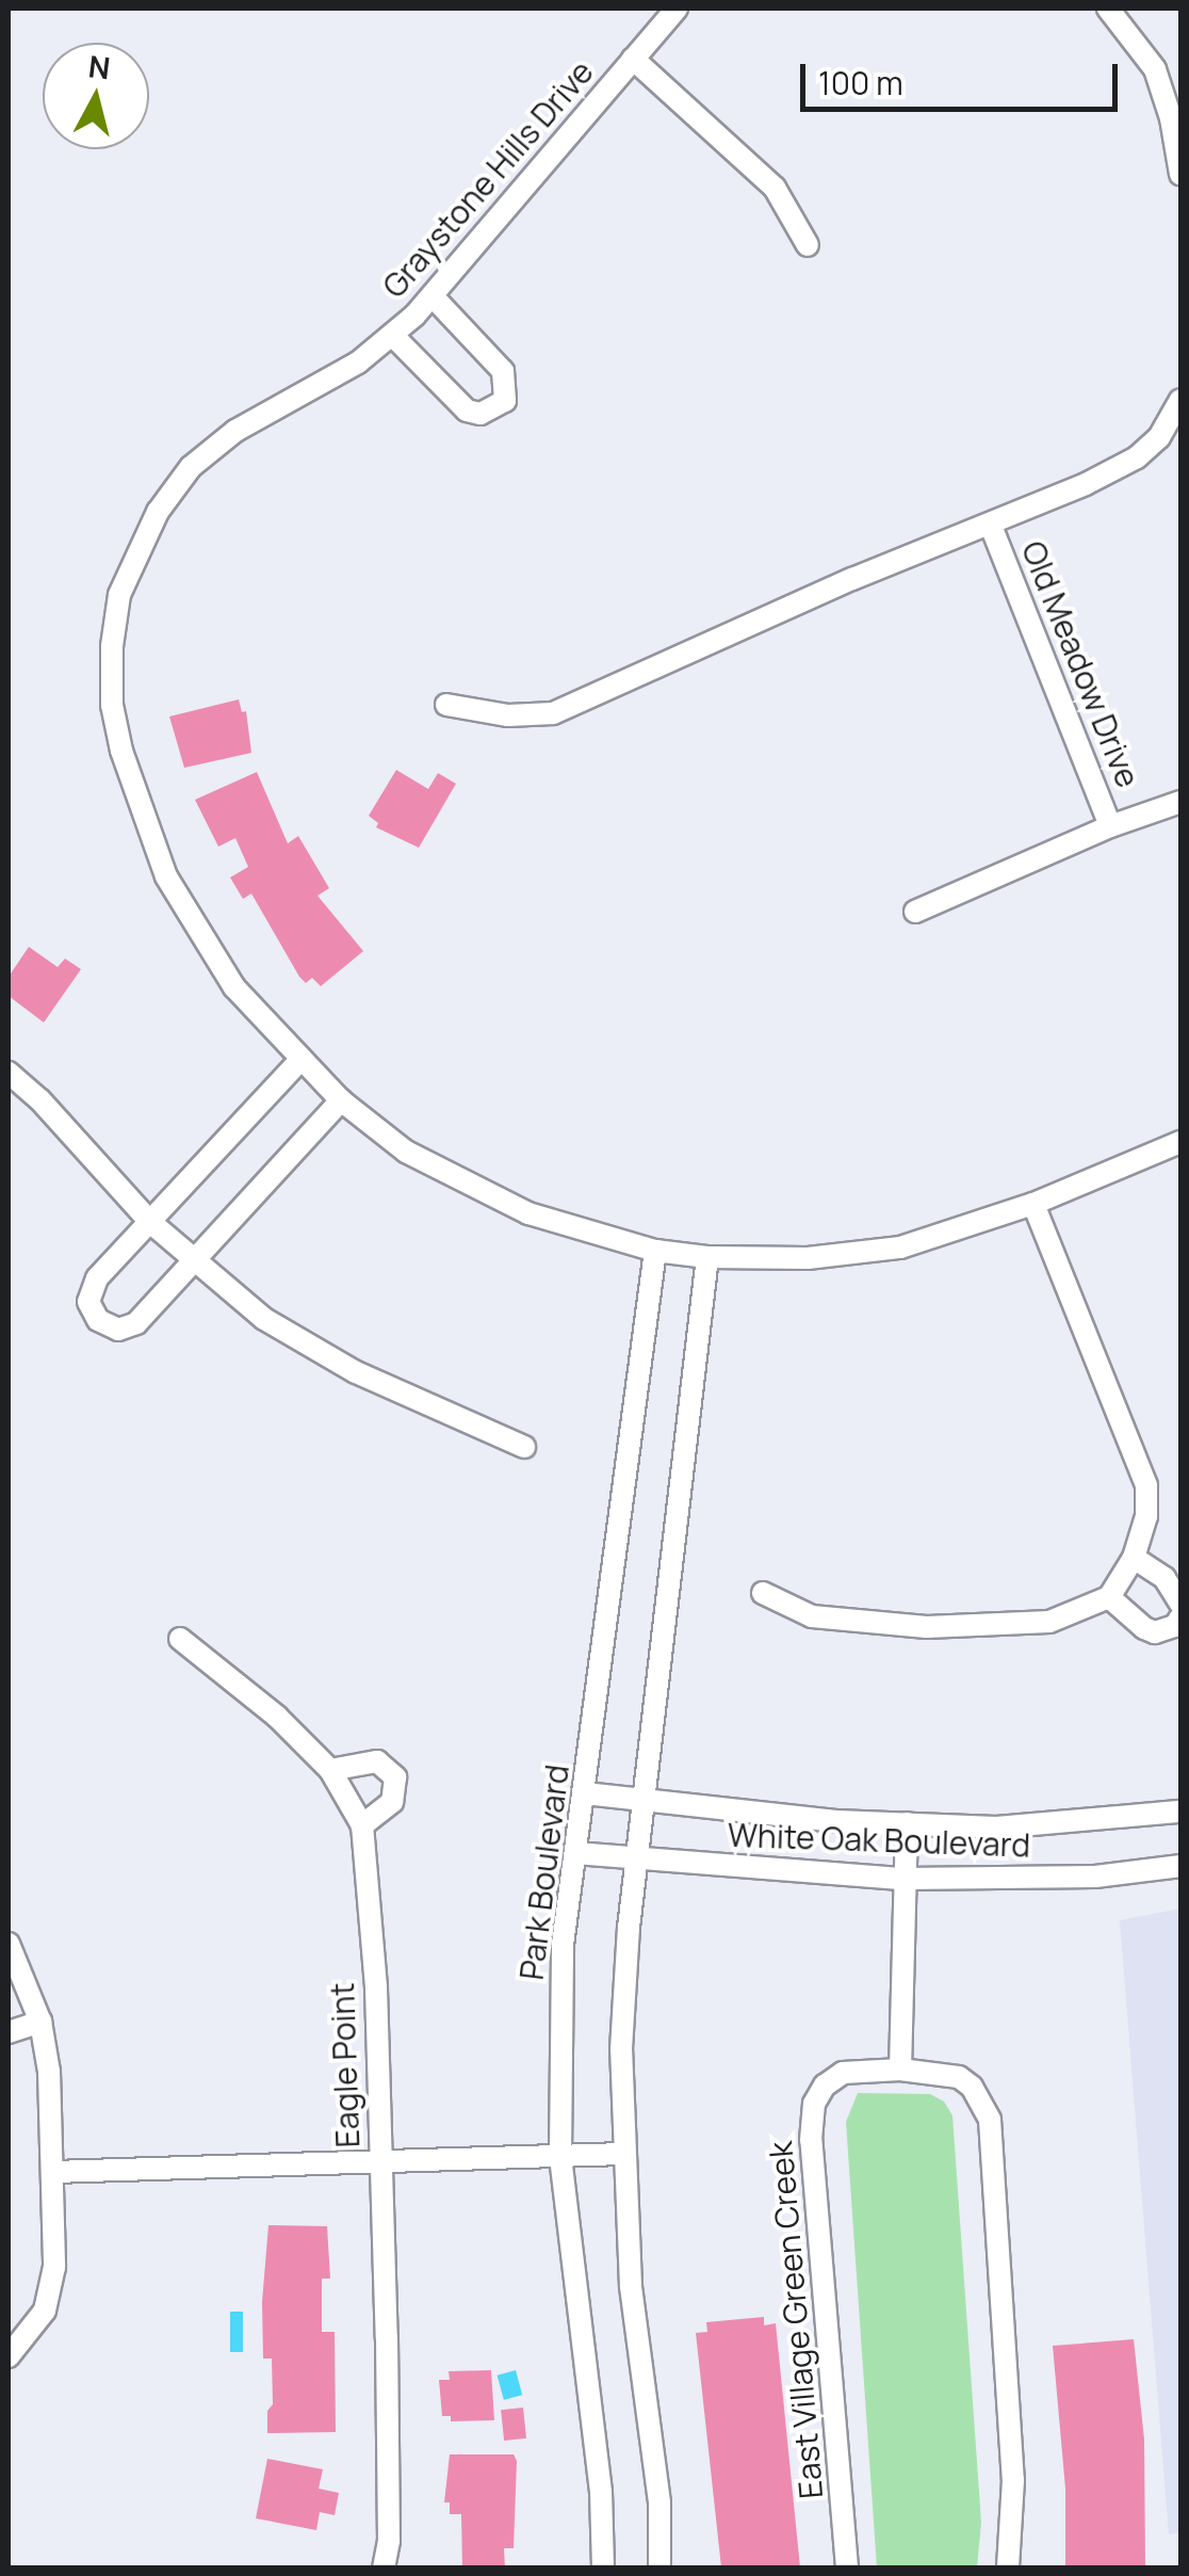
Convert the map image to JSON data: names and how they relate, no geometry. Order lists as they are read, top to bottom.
{
  "streets": {
    "street": [
      "Graystone Hills Drive",
      "Old Meadow Drive",
      "White Oak Boulevard",
      "Park Boulevard",
      "Eagle Point",
      "East Village Green Creek"
    ]
  },
  "crossings": [
    ["Graystone Hills Drive", "Park Boulevard"],
    ["White Oak Boulevard", "Park Boulevard"]
  ],
  "scale_bar": "100 m",
  "north": "top"
}
